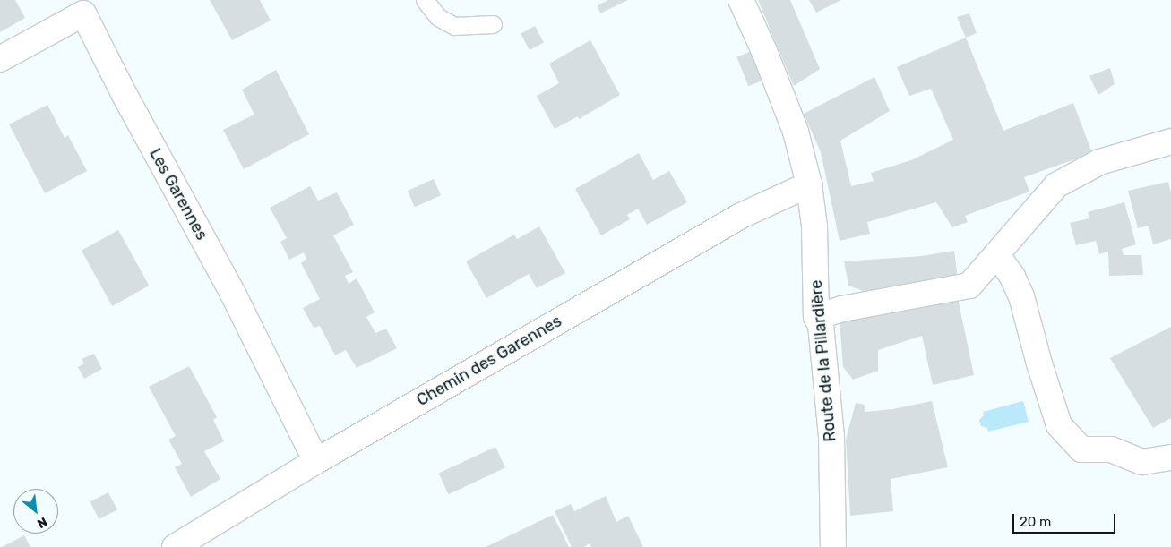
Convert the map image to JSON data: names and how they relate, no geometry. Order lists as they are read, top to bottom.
{
  "streets": {
    "street": ["Les Garennes", "Chemin des Garennes", "Route de la Pillardière"]
  },
  "crossings": [
    ["Les Garennes", "Chemin des Garennes"],
    ["Chemin des Garennes", "Route de la Pillardière"]
  ],
  "scale_bar": "20 m",
  "north": "bottom right"
}
